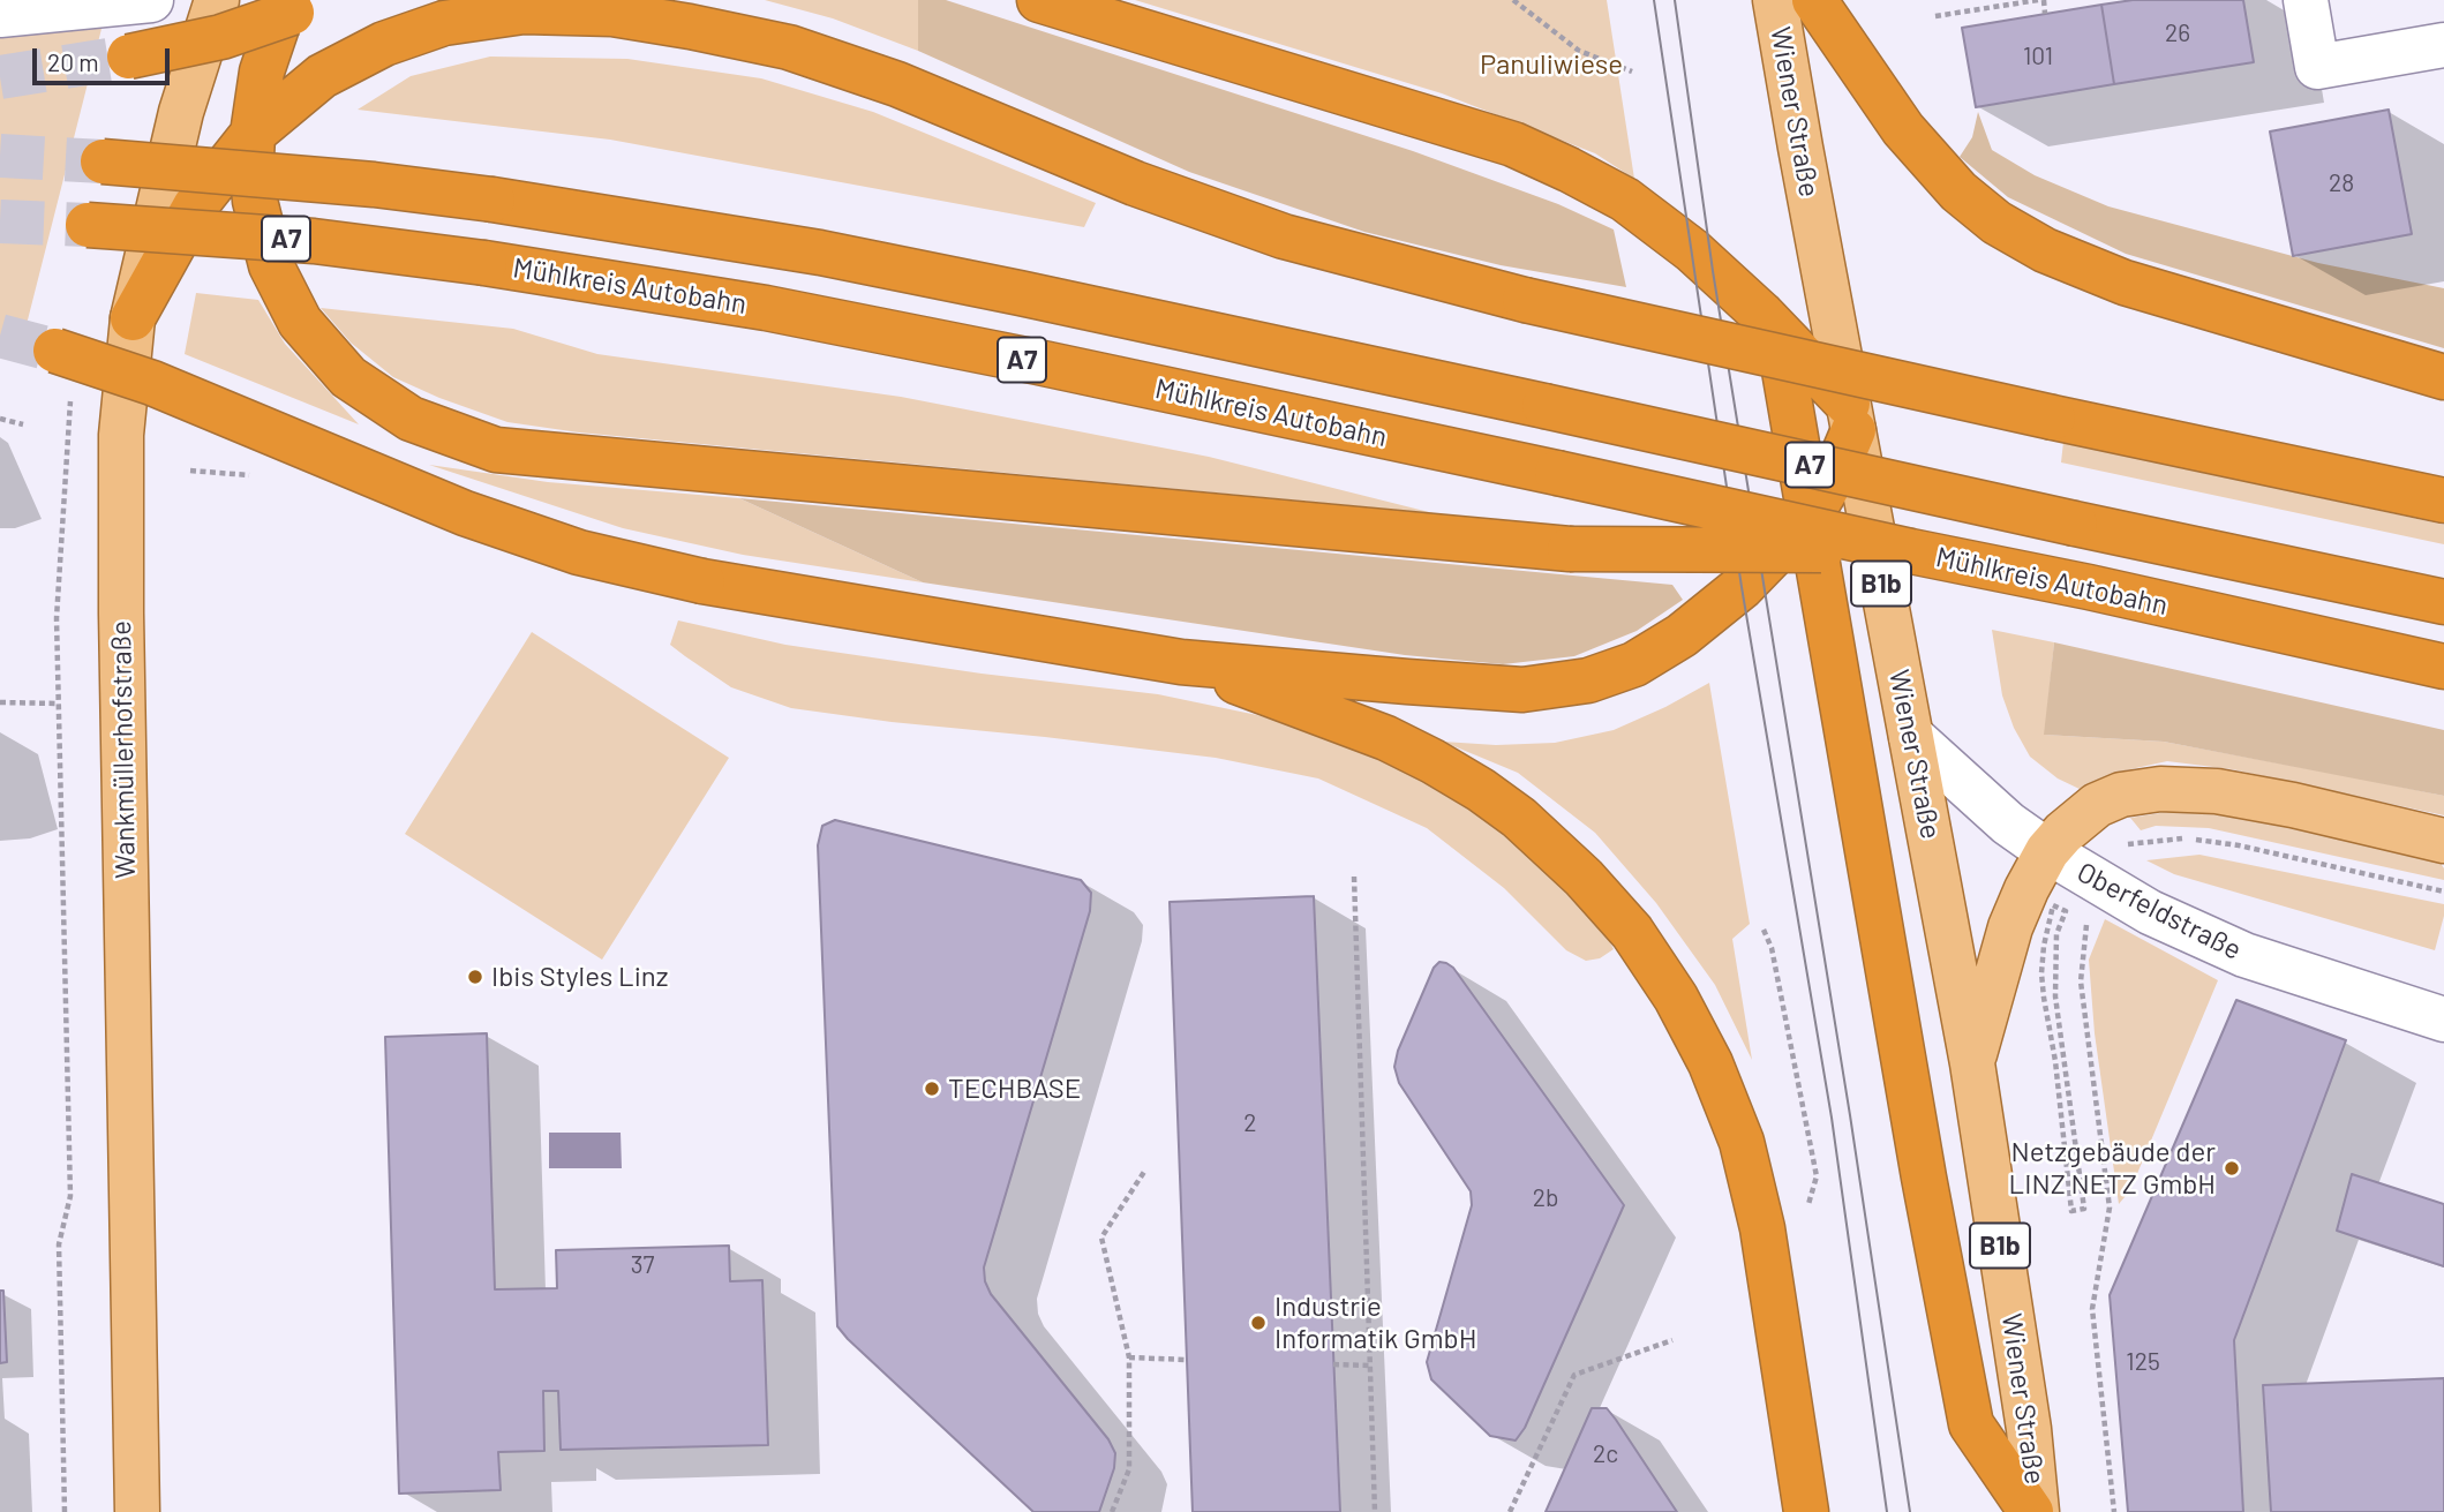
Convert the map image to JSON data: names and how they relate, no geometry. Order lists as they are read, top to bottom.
{
  "streets": {
    "highway": ["A7", "Mühlkreis Autobahn"],
    "main road": ["Wiener Straße", "B1b", "Wankmüllerhofstraße"],
    "street": ["Oberfeldstraße"]
  },
  "crossings": [
    ["Wiener Straße", "Oberfeldstraße"]
  ],
  "parks": ["Panuliwiese"],
  "places": [
    "Ibis Styles Linz",
    "TECHBASE",
    "Netzgebäude der LINZ NETZ GmbH",
    "Industrie Informatik GmbH"
  ],
  "house_numbers": [
    "26",
    "101",
    "28",
    "2",
    "2b",
    "37",
    "125",
    "2c"
  ],
  "scale_bar": "20 m"
}
